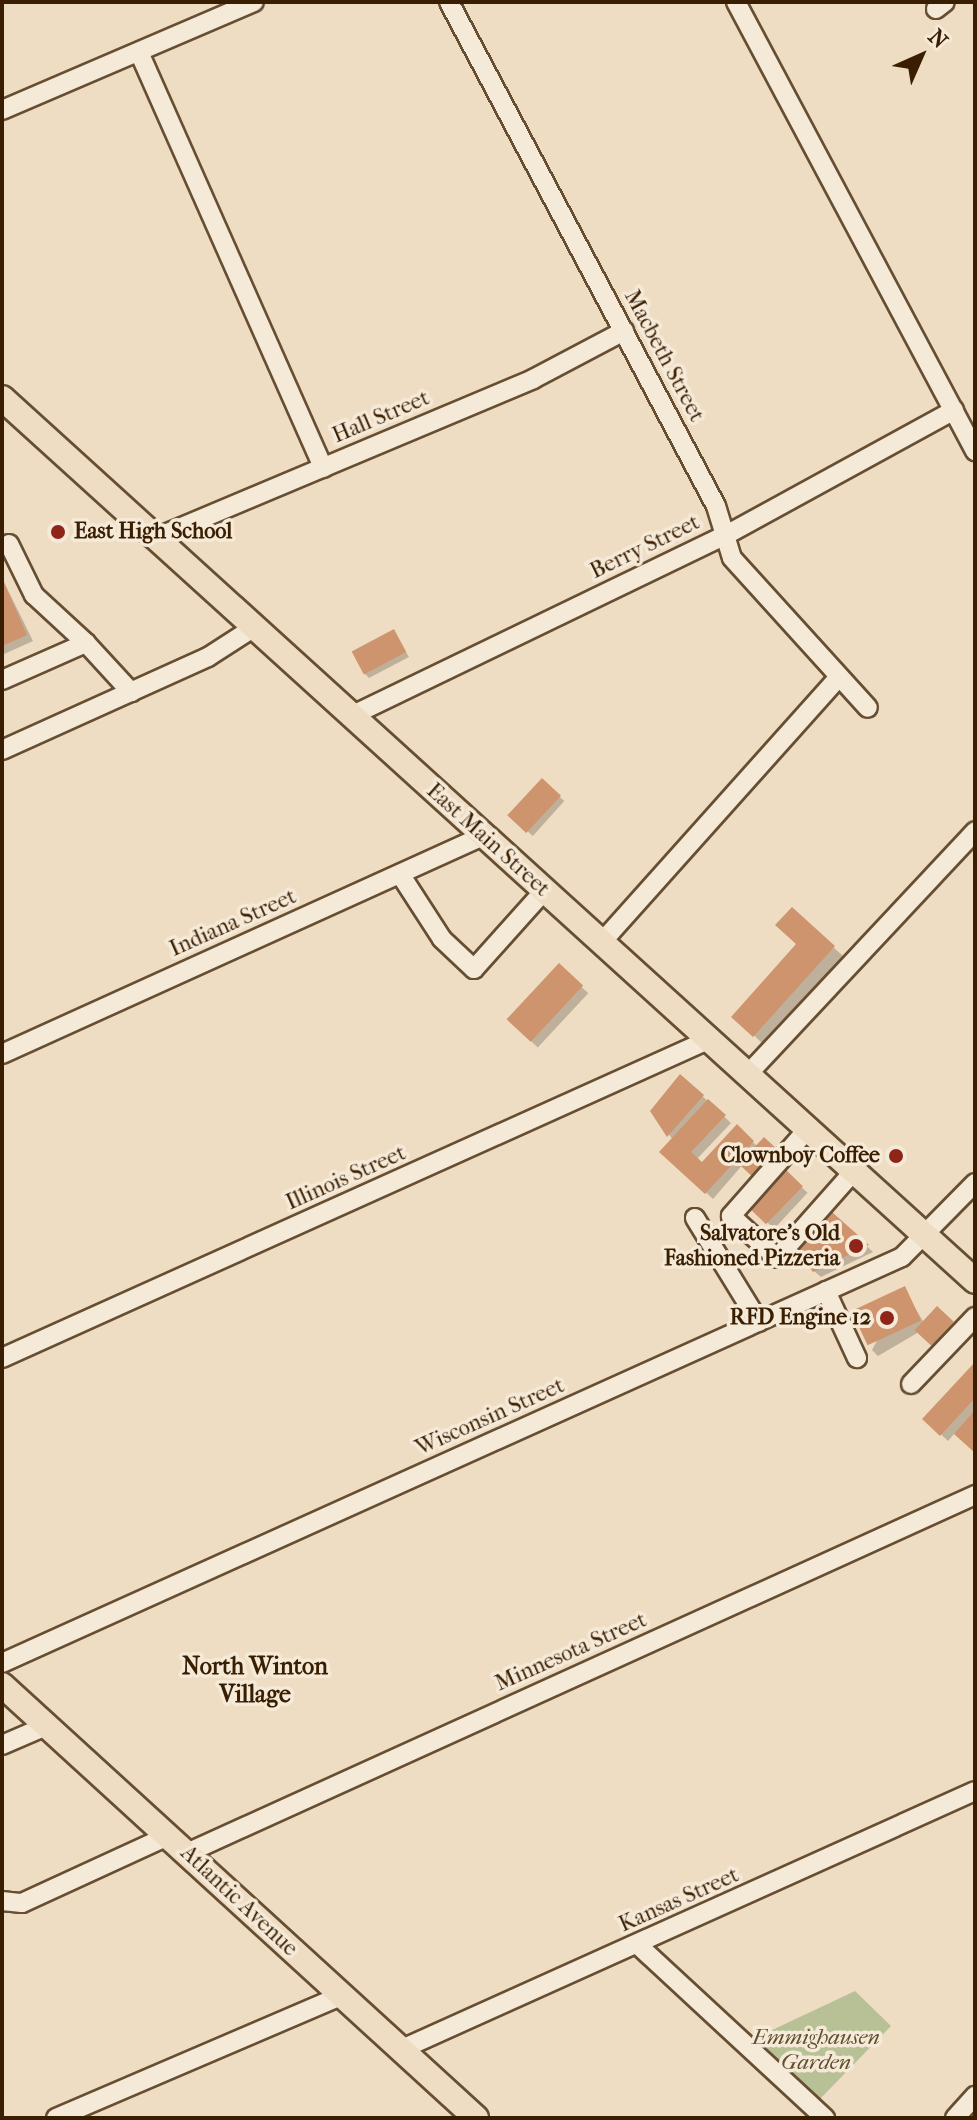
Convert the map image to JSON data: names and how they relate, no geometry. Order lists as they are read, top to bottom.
{
  "streets": {
    "main road": ["East Main Street", "Atlantic Avenue"],
    "street": [
      "Macbeth Street",
      "Hall Street",
      "Berry Street",
      "Indiana Street",
      "Illinois Street",
      "Wisconsin Street",
      "Minnesota Street",
      "Kansas Street"
    ]
  },
  "crossings": [
    ["Macbeth Street", "Hall Street"],
    ["Macbeth Street", "Berry Street"],
    ["Hall Street", "East Main Street"],
    ["Berry Street", "East Main Street"],
    ["East Main Street", "Indiana Street"],
    ["East Main Street", "Illinois Street"],
    ["East Main Street", "Wisconsin Street"],
    ["Minnesota Street", "Atlantic Avenue"],
    ["Kansas Street", "Atlantic Avenue"]
  ],
  "districts": ["North Winton Village"],
  "parks": ["Emmighausen Garden"],
  "places": [
    "East High School",
    "Clownboy Coffee",
    "Salvatore's Old Fashioned Pizzeria",
    "RFD Engine 12"
  ],
  "north": "top right"
}
